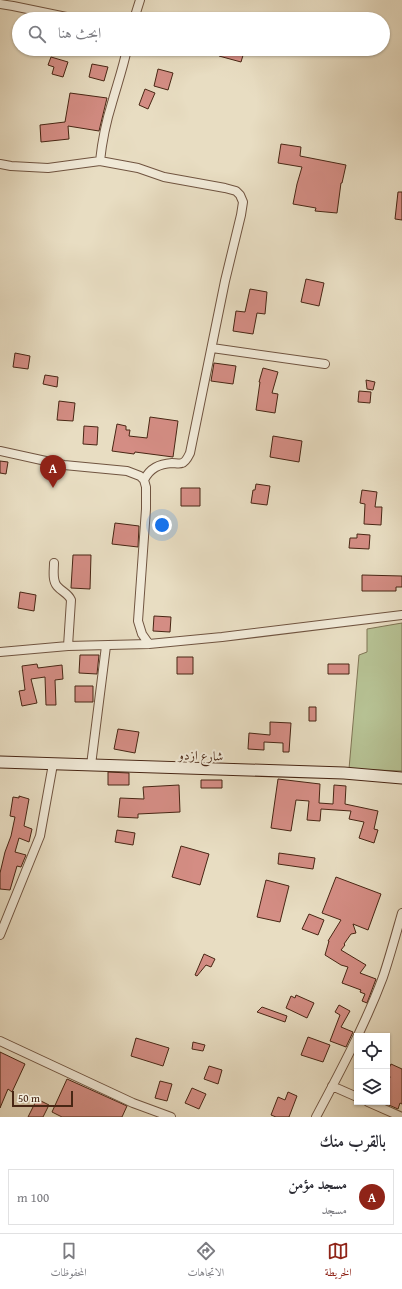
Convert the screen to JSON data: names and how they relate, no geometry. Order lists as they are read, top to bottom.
{
  "streets": {
    "street": ["شارع ازدو"]
  },
  "scale_bar": "50 m",
  "page": {
    "search": "ابحث هنا",
    "pins": "A",
    "scale": "50 m",
    "heading": "بالقرب منك",
    "list": [
      {
        "mark": "A",
        "name": "مسجد مؤمن",
        "note": "مسجد",
        "value": "100 m"
      }
    ],
    "nav": ["الخريطة", "الاتجاهات", "المحفوظات"]
  }
}
